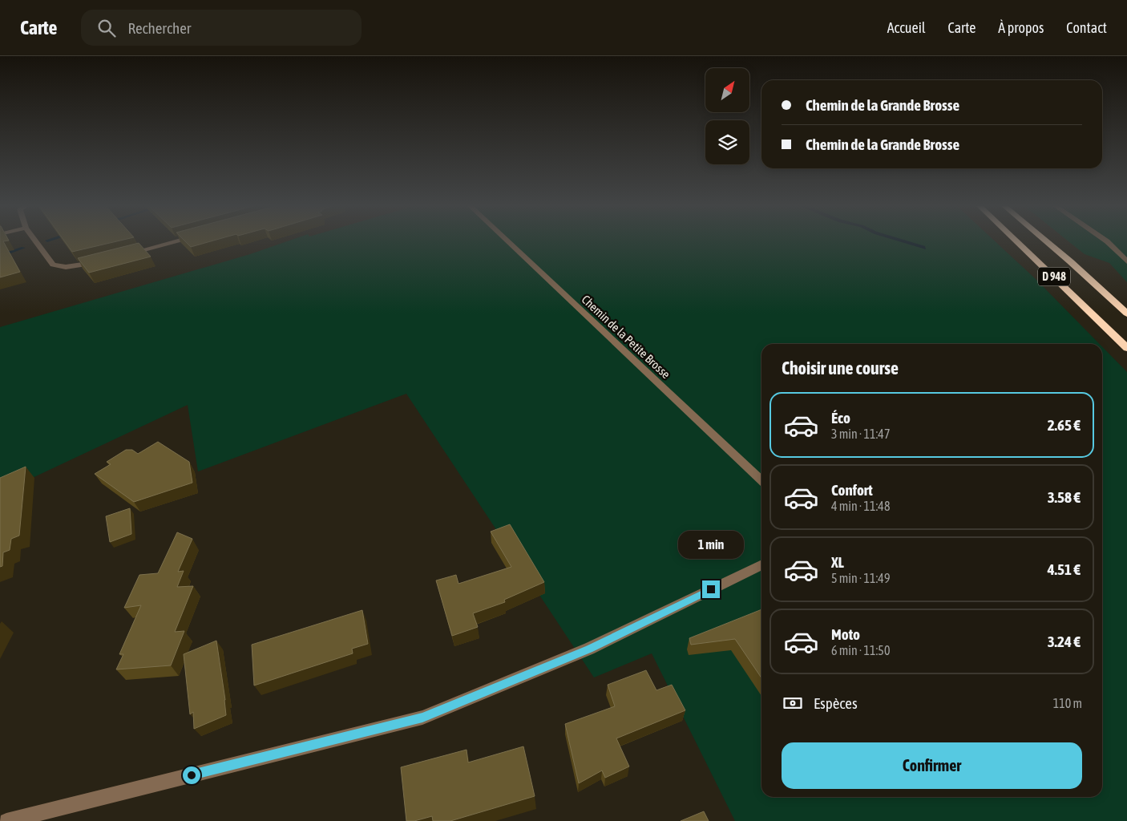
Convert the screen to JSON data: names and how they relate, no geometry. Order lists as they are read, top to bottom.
{
  "streets": {
    "highway": ["D 948"],
    "street": ["Chemin de la Petite Brosse"]
  },
  "north": "top right",
  "page": {
    "header": "Carte",
    "search": "Rechercher",
    "nav": [
      "Accueil",
      "Carte",
      "À propos",
      "Contact"
    ],
    "banner": ["Chemin de la Grande Brosse", "Chemin de la Grande Brosse"],
    "heading": "Choisir une course",
    "list": [
      {
        "name": "Éco",
        "note": "3 min · 11:47",
        "value": "2.65 €"
      },
      {
        "name": "Confort",
        "note": "4 min · 11:48",
        "value": "3.58 €"
      },
      {
        "name": "XL",
        "note": "5 min · 11:49",
        "value": "4.51 €"
      },
      {
        "name": "Moto",
        "note": "6 min · 11:50",
        "value": "3.24 €"
      }
    ],
    "bubble": "1 min",
    "pay": ["Espèces", "110 m"],
    "buttons": "Confirmer"
  }
}
